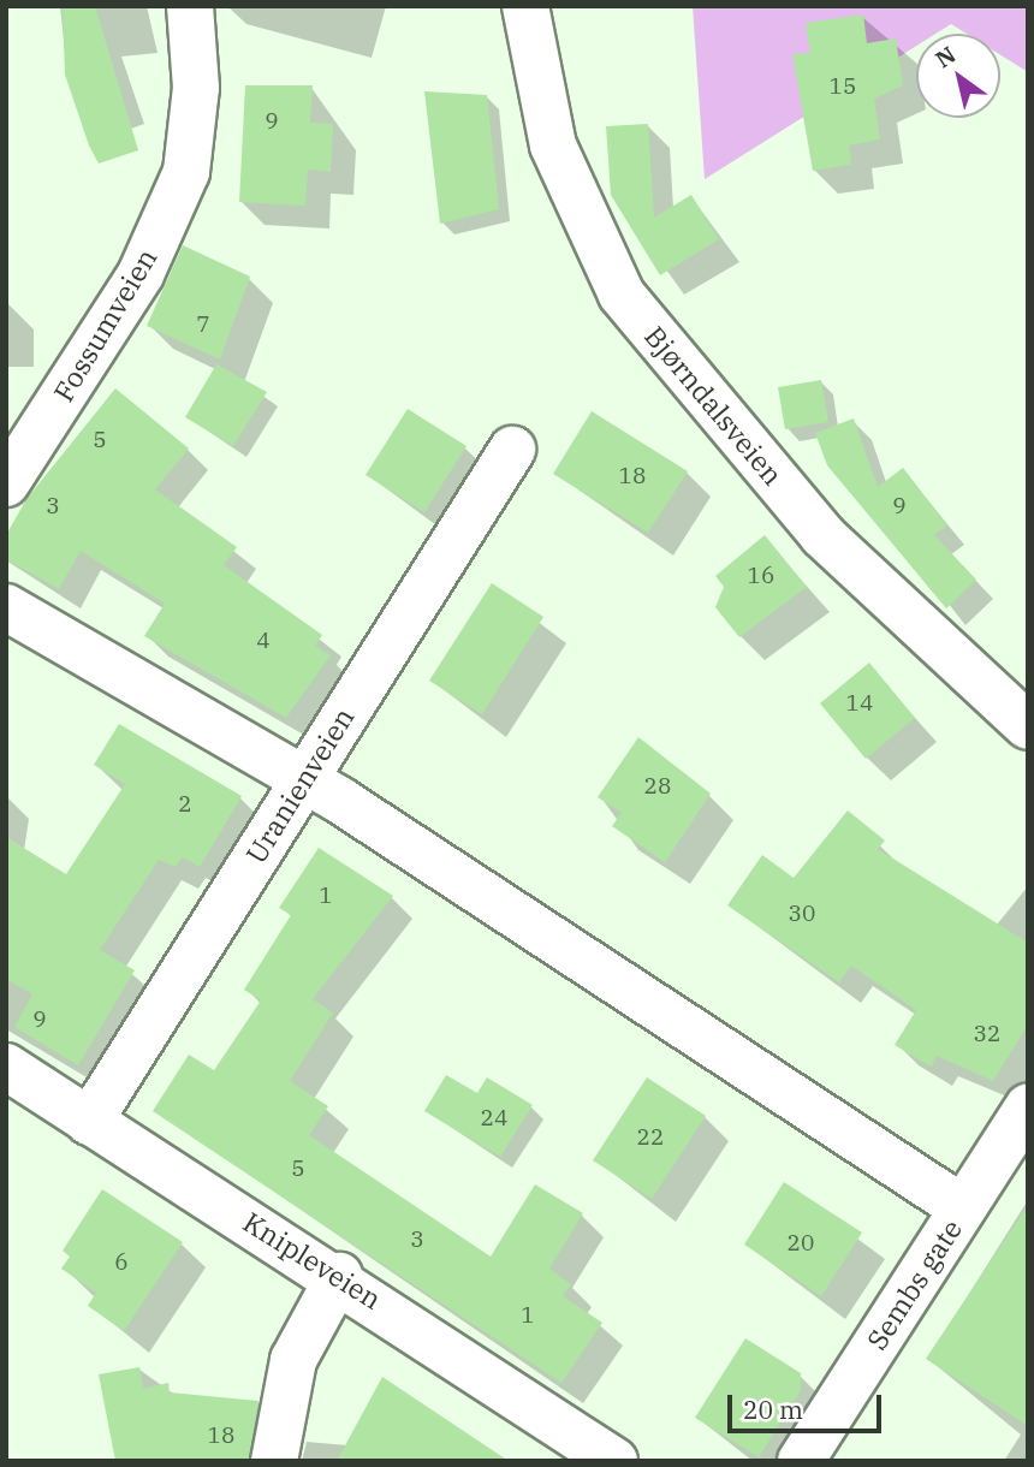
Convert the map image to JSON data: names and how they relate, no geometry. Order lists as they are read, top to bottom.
{
  "streets": {
    "street": [
      "Fossumveien",
      "Bjørndalsveien",
      "Uranienveien",
      "Knipleveien",
      "Sembs gate"
    ]
  },
  "crossings": [
    ["Uranienveien", "Knipleveien"]
  ],
  "house_numbers": [
    "15",
    "9",
    "7",
    "5",
    "18",
    "3",
    "9",
    "16",
    "4",
    "14",
    "28",
    "2",
    "1",
    "30",
    "9",
    "32",
    "24",
    "22",
    "5",
    "3",
    "20",
    "6",
    "1",
    "18"
  ],
  "scale_bar": "20 m",
  "north": "top left"
}
